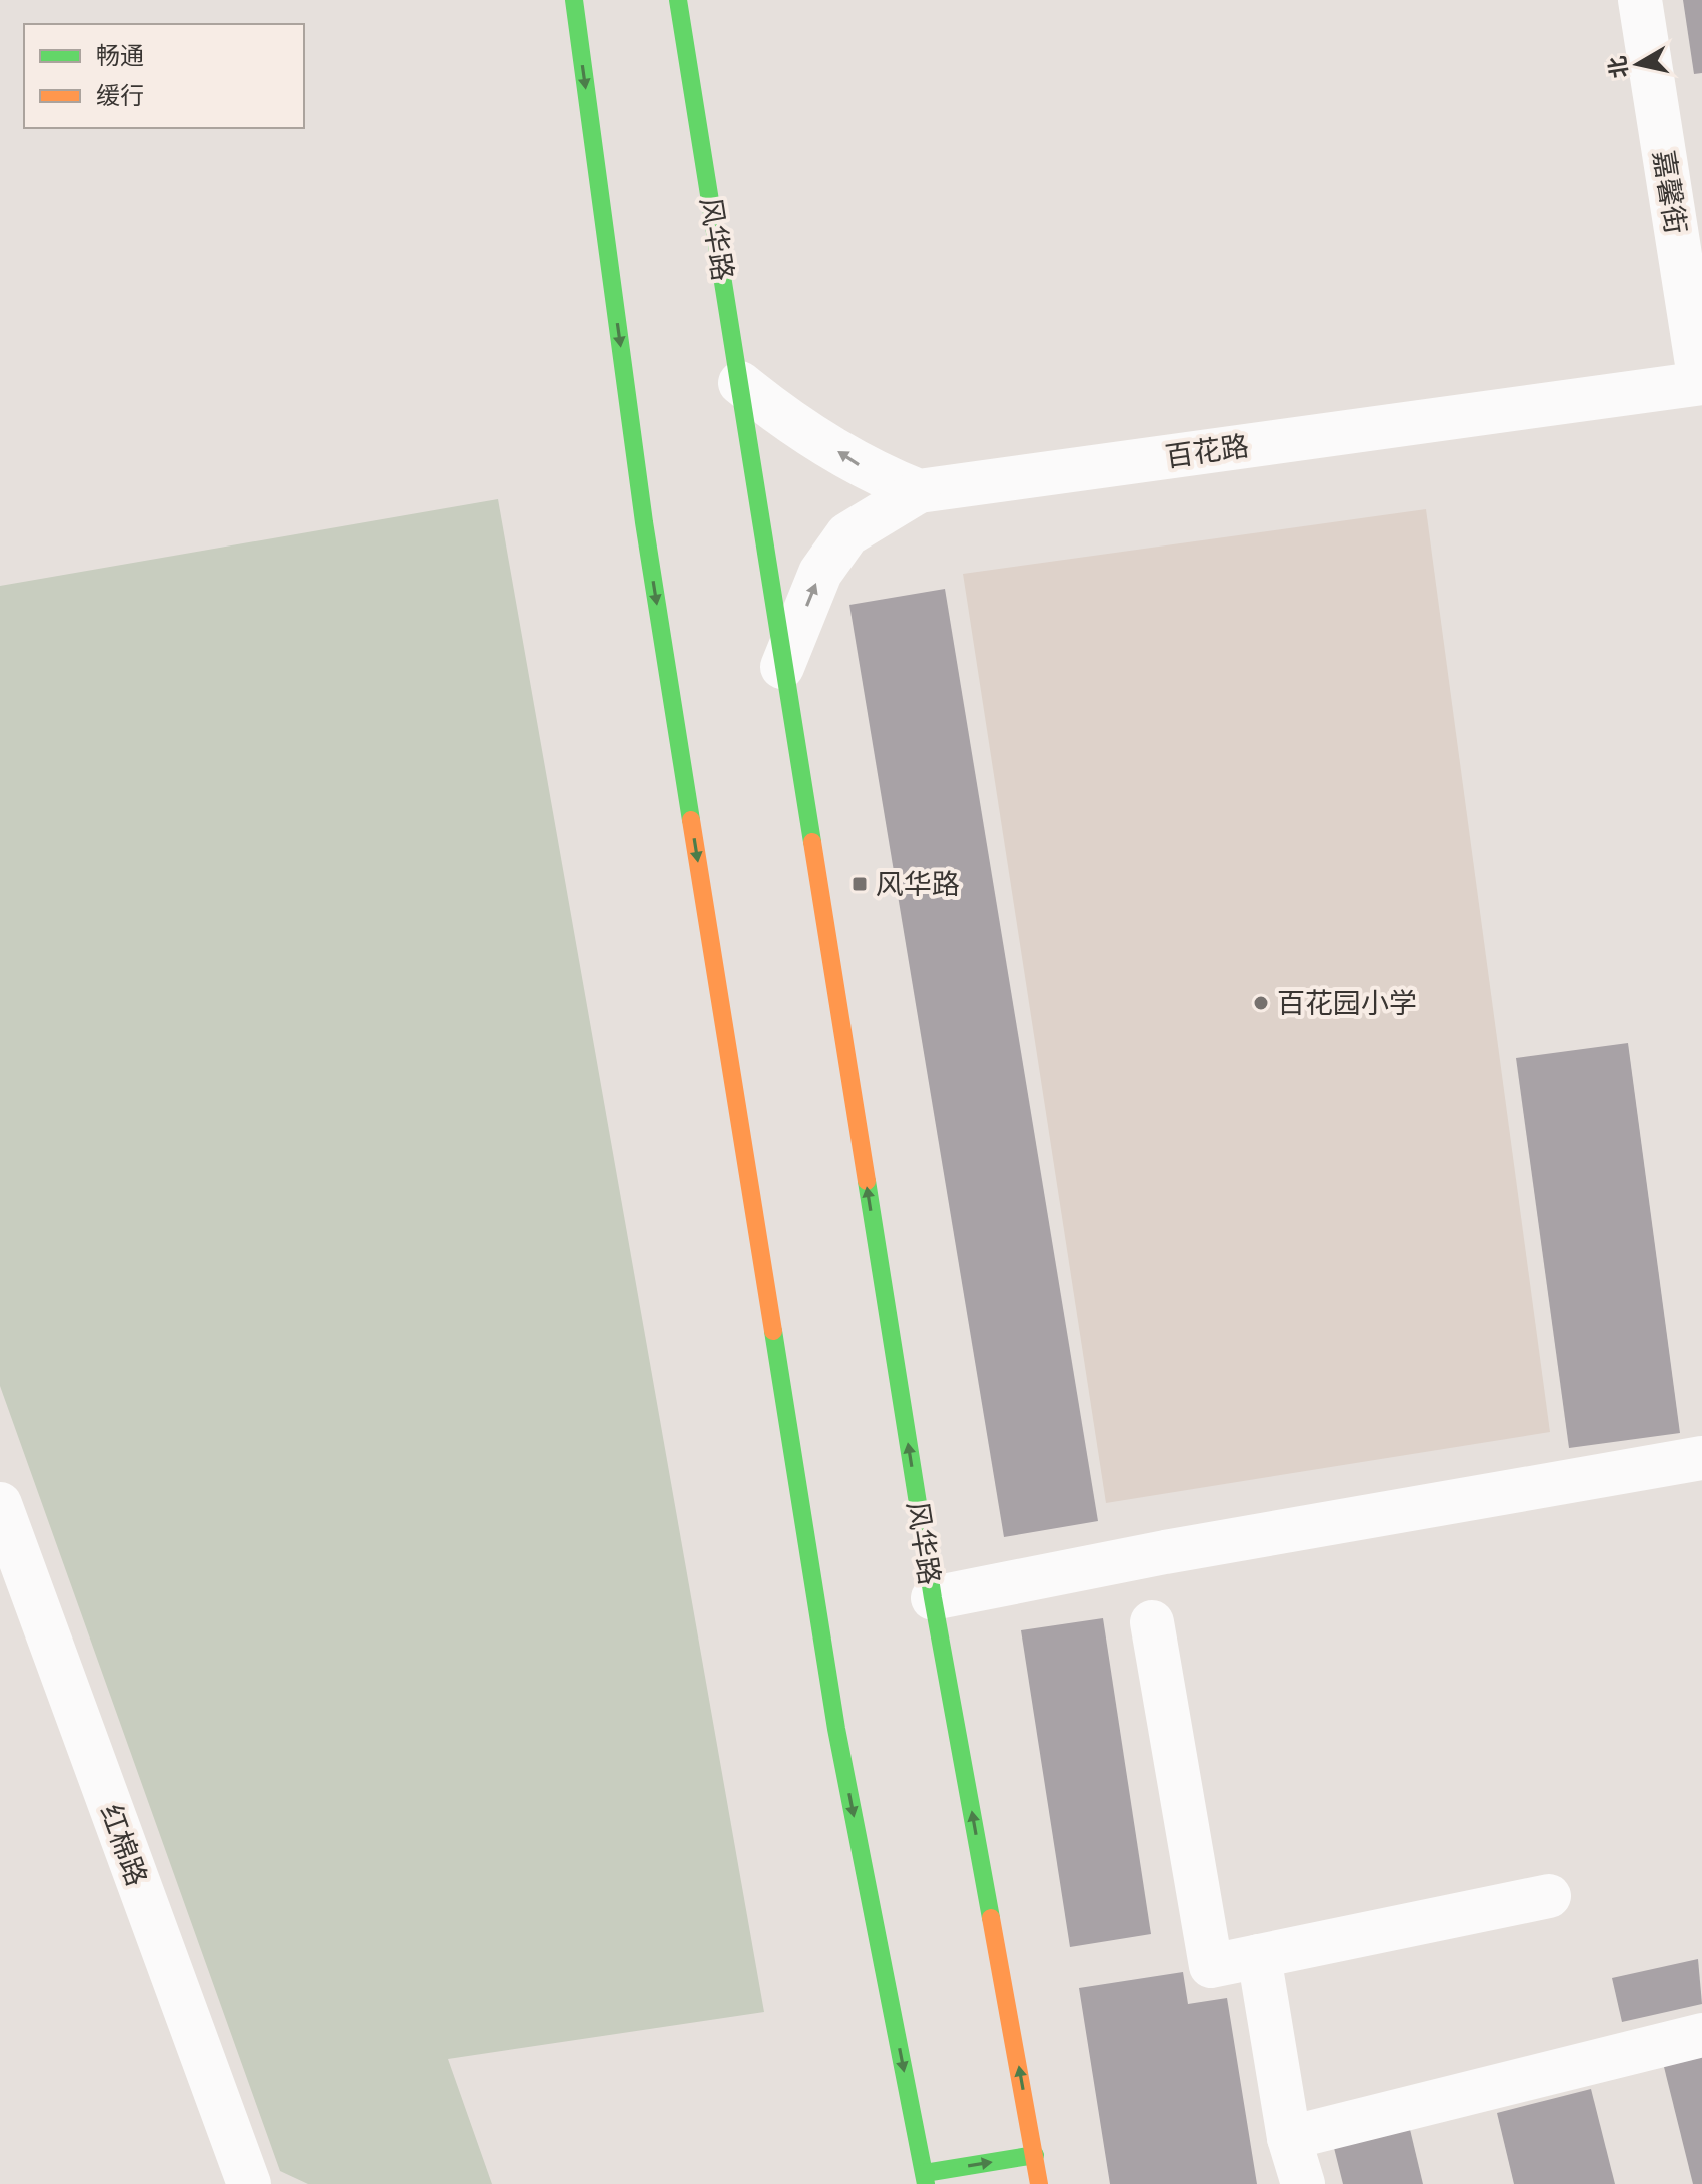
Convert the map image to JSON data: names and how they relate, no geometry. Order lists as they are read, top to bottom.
{
  "streets": {
    "main road": ["风华路"],
    "street": ["嘉馨街", "百花路", "红棉路"]
  },
  "crossings": [
    ["嘉馨街", "百花路"],
    ["风华路", "百花路"]
  ],
  "places": {
    "transit": ["风华路"],
    "other": ["百花园小学"]
  },
  "legend": ["畅通", "缓行"],
  "north": "left"
}
